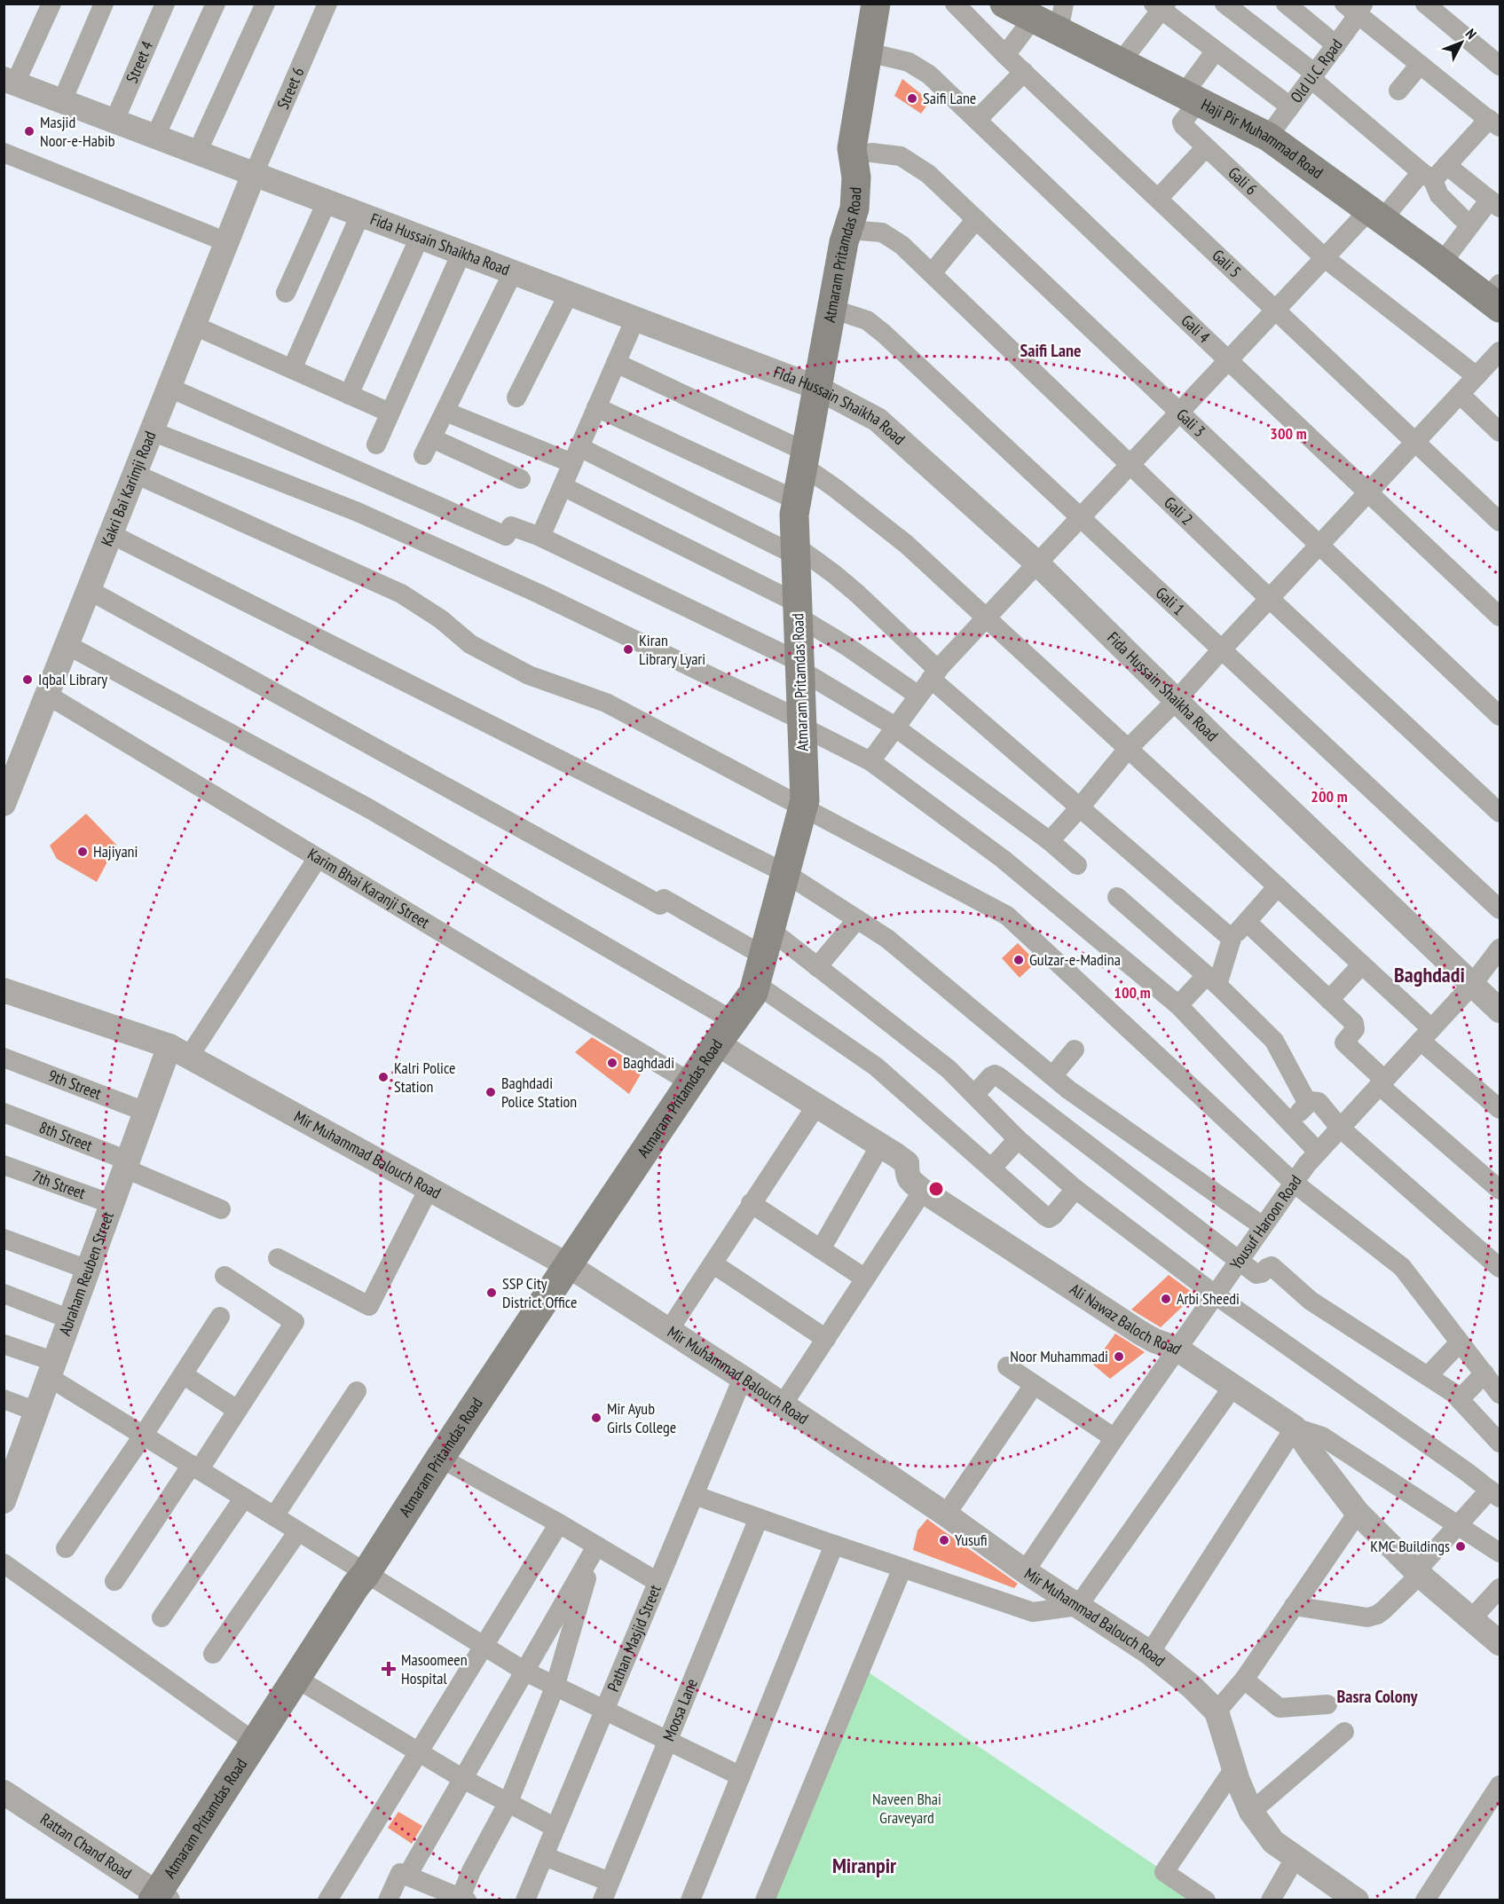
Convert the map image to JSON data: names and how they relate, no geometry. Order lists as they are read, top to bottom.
{
  "streets": {
    "main road": ["Haji Pir Muhammad Road", "Atmaram Pritamdas Road"],
    "street": [
      "Street 4",
      "Old U.C. Rpad",
      "Street 6",
      "Gali 6",
      "Fida Hussain Shaikha Road",
      "Gali 5",
      "Gali 4",
      "Gali 3",
      "Kakri Bai Karimji Road",
      "Gali 2",
      "Gali 1",
      "Karim Bhai Karanji Street",
      "9th Street",
      "8th Street",
      "Mir Muhammad Balouch Road",
      "7th Street",
      "Yousuf Haroon Road",
      "Abraham Reuben Street",
      "Ali Nawaz Baloch Road",
      "Pathan Masjid Street",
      "Moosa Lane",
      "Rattan Chand Road"
    ]
  },
  "crossings": [
    ["Street 4", "Fida Hussain Shaikha Road"],
    ["Old U.C. Rpad", "Haji Pir Muhammad Road"],
    ["Street 6", "Fida Hussain Shaikha Road"],
    ["Street 6", "Kakri Bai Karimji Road"],
    ["Haji Pir Muhammad Road", "Gali 6"],
    ["Fida Hussain Shaikha Road", "Atmaram Pritamdas Road"],
    ["Fida Hussain Shaikha Road", "Kakri Bai Karimji Road"],
    ["Fida Hussain Shaikha Road", "Yousuf Haroon Road"],
    ["Atmaram Pritamdas Road", "Gali 4"],
    ["Atmaram Pritamdas Road", "Gali 3"],
    ["Atmaram Pritamdas Road", "Gali 2"],
    ["Atmaram Pritamdas Road", "Gali 1"],
    ["Atmaram Pritamdas Road", "Karim Bhai Karanji Street"],
    ["Atmaram Pritamdas Road", "Mir Muhammad Balouch Road"],
    ["Atmaram Pritamdas Road", "Ali Nawaz Baloch Road"],
    ["Atmaram Pritamdas Road", "Rattan Chand Road"],
    ["Kakri Bai Karimji Road", "Karim Bhai Karanji Street"],
    ["9th Street", "Abraham Reuben Street"],
    ["8th Street", "Abraham Reuben Street"],
    ["Mir Muhammad Balouch Road", "Yousuf Haroon Road"],
    ["Mir Muhammad Balouch Road", "Abraham Reuben Street"],
    ["Mir Muhammad Balouch Road", "Pathan Masjid Street"],
    ["7th Street", "Abraham Reuben Street"],
    ["Yousuf Haroon Road", "Ali Nawaz Baloch Road"]
  ],
  "districts": [
    "Saifi Lane",
    "Baghdadi",
    "Basra Colony",
    "Miranpir"
  ],
  "parks": ["Naveen Bhai Graveyard"],
  "places": {
    "other": [
      "Saifi Lane",
      "Masjid Noor-e-Habib",
      "Kiran Library Lyari",
      "Iqbal Library",
      "Hajiyani",
      "Gulzar-e-Madina",
      "Baghdadi",
      "Kalri Police Station",
      "Baghdadi Police Station",
      "SSP City District Office",
      "Arbi Sheedi",
      "Noor Muhammadi",
      "Mir Ayub Girls College",
      "Yusufi",
      "KMC Buildings"
    ],
    "health": ["Masoomeen Hospital"]
  },
  "north": "top right",
  "rings": ["300 m", "200 m", "100 m"]
}
